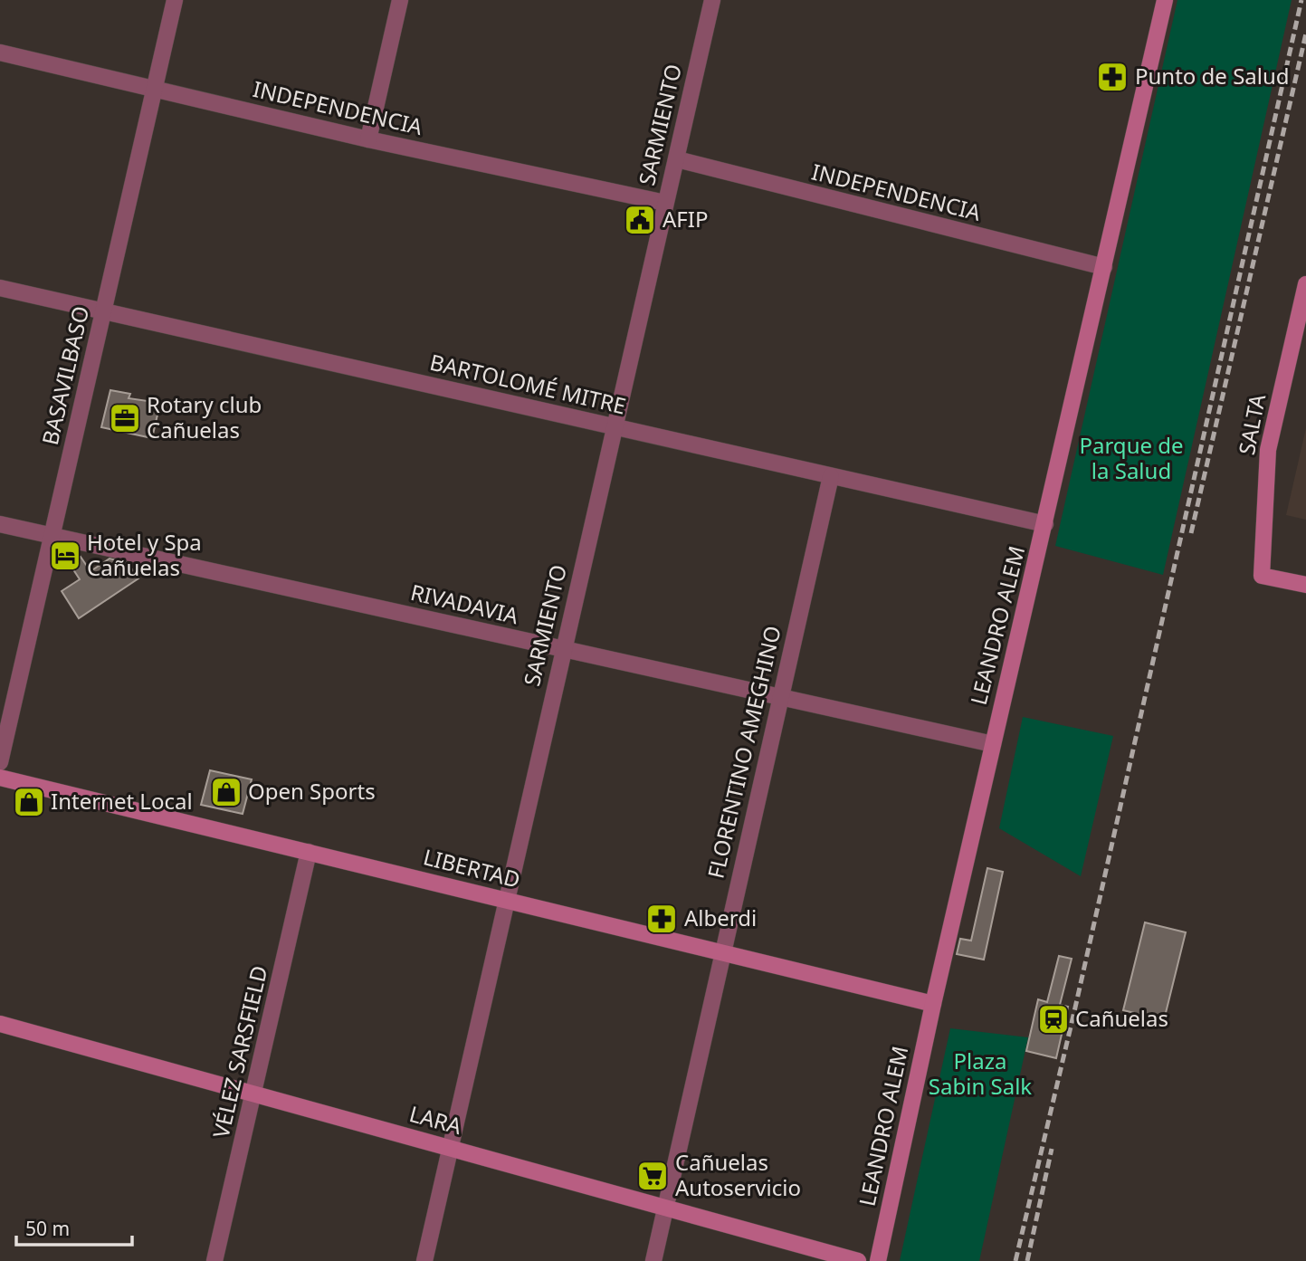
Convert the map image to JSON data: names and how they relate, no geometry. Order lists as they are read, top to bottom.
{
  "streets": {
    "street": [
      "INDEPENDENCIA",
      "SARMIENTO",
      "BASAVILBASO",
      "BARTOLOMÉ MITRE",
      "SALTA",
      "RIVADAVIA",
      "LEANDRO ALEM",
      "FLORENTINO AMEGHINO",
      "LIBERTAD",
      "VÉLEZ SARSFIELD",
      "LARA"
    ]
  },
  "crossings": [
    ["INDEPENDENCIA", "SARMIENTO"],
    ["INDEPENDENCIA", "BASAVILBASO"],
    ["INDEPENDENCIA", "LEANDRO ALEM"],
    ["SARMIENTO", "BARTOLOMÉ MITRE"],
    ["SARMIENTO", "RIVADAVIA"],
    ["SARMIENTO", "LIBERTAD"],
    ["SARMIENTO", "LARA"],
    ["BASAVILBASO", "BARTOLOMÉ MITRE"],
    ["BASAVILBASO", "RIVADAVIA"],
    ["BARTOLOMÉ MITRE", "LEANDRO ALEM"],
    ["BARTOLOMÉ MITRE", "FLORENTINO AMEGHINO"],
    ["RIVADAVIA", "LEANDRO ALEM"],
    ["RIVADAVIA", "FLORENTINO AMEGHINO"],
    ["LEANDRO ALEM", "LIBERTAD"],
    ["FLORENTINO AMEGHINO", "LIBERTAD"],
    ["FLORENTINO AMEGHINO", "LARA"],
    ["LIBERTAD", "VÉLEZ SARSFIELD"],
    ["VÉLEZ SARSFIELD", "LARA"]
  ],
  "parks": ["Parque de la Salud", "Plaza Sabin Salk"],
  "places": {
    "pharmacy": ["Punto de Salud", "Alberdi"],
    "public building": ["AFIP"],
    "office": ["Rotary club Cañuelas"],
    "hotel": ["Hotel y Spa Cañuelas"],
    "shop": ["Open Sports", "Internet Local"],
    "station": ["Cañuelas"],
    "supermarket": ["Cañuelas Autoservicio"]
  },
  "scale_bar": "50 m"
}
